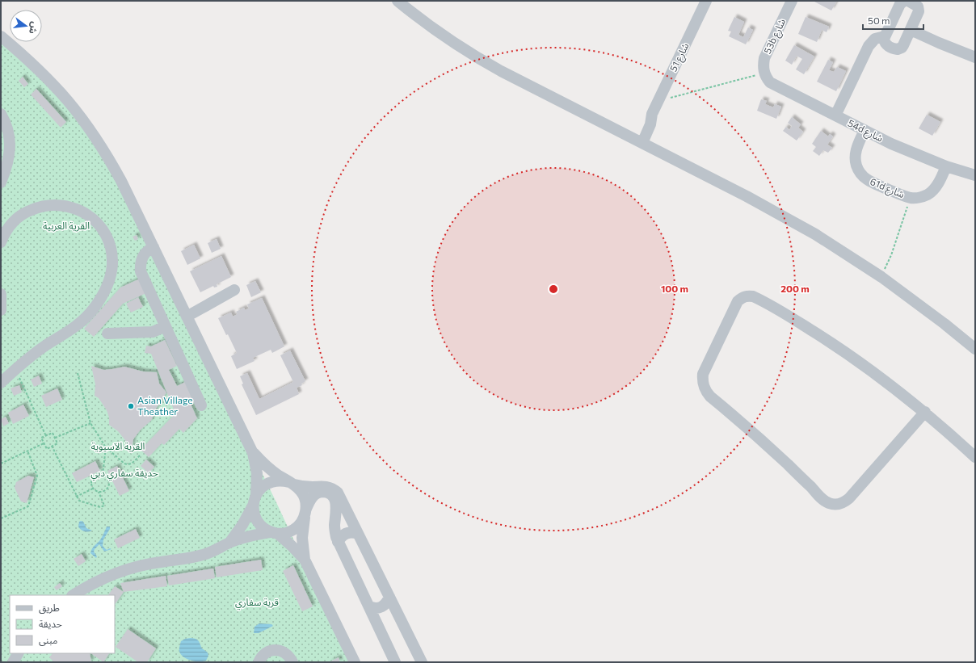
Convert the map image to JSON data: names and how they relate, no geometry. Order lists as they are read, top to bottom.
{
  "streets": {
    "street": [
      "53b شارع",
      "شارع 51",
      "54d شارع",
      "61d شارع"
    ]
  },
  "crossings": [
    ["53b شارع", "54d شارع"],
    ["54d شارع", "61d شارع"]
  ],
  "parks": [
    "القرية العربية",
    "القرية الآسيوية",
    "حديقة سفاري دبي",
    "قرية سفاري"
  ],
  "places": ["Asian Village Theather"],
  "legend": ["طريق", "حديقة", "مبنى"],
  "scale_bar": "50 m",
  "north": "right",
  "rings": ["100 m", "200 m"]
}
